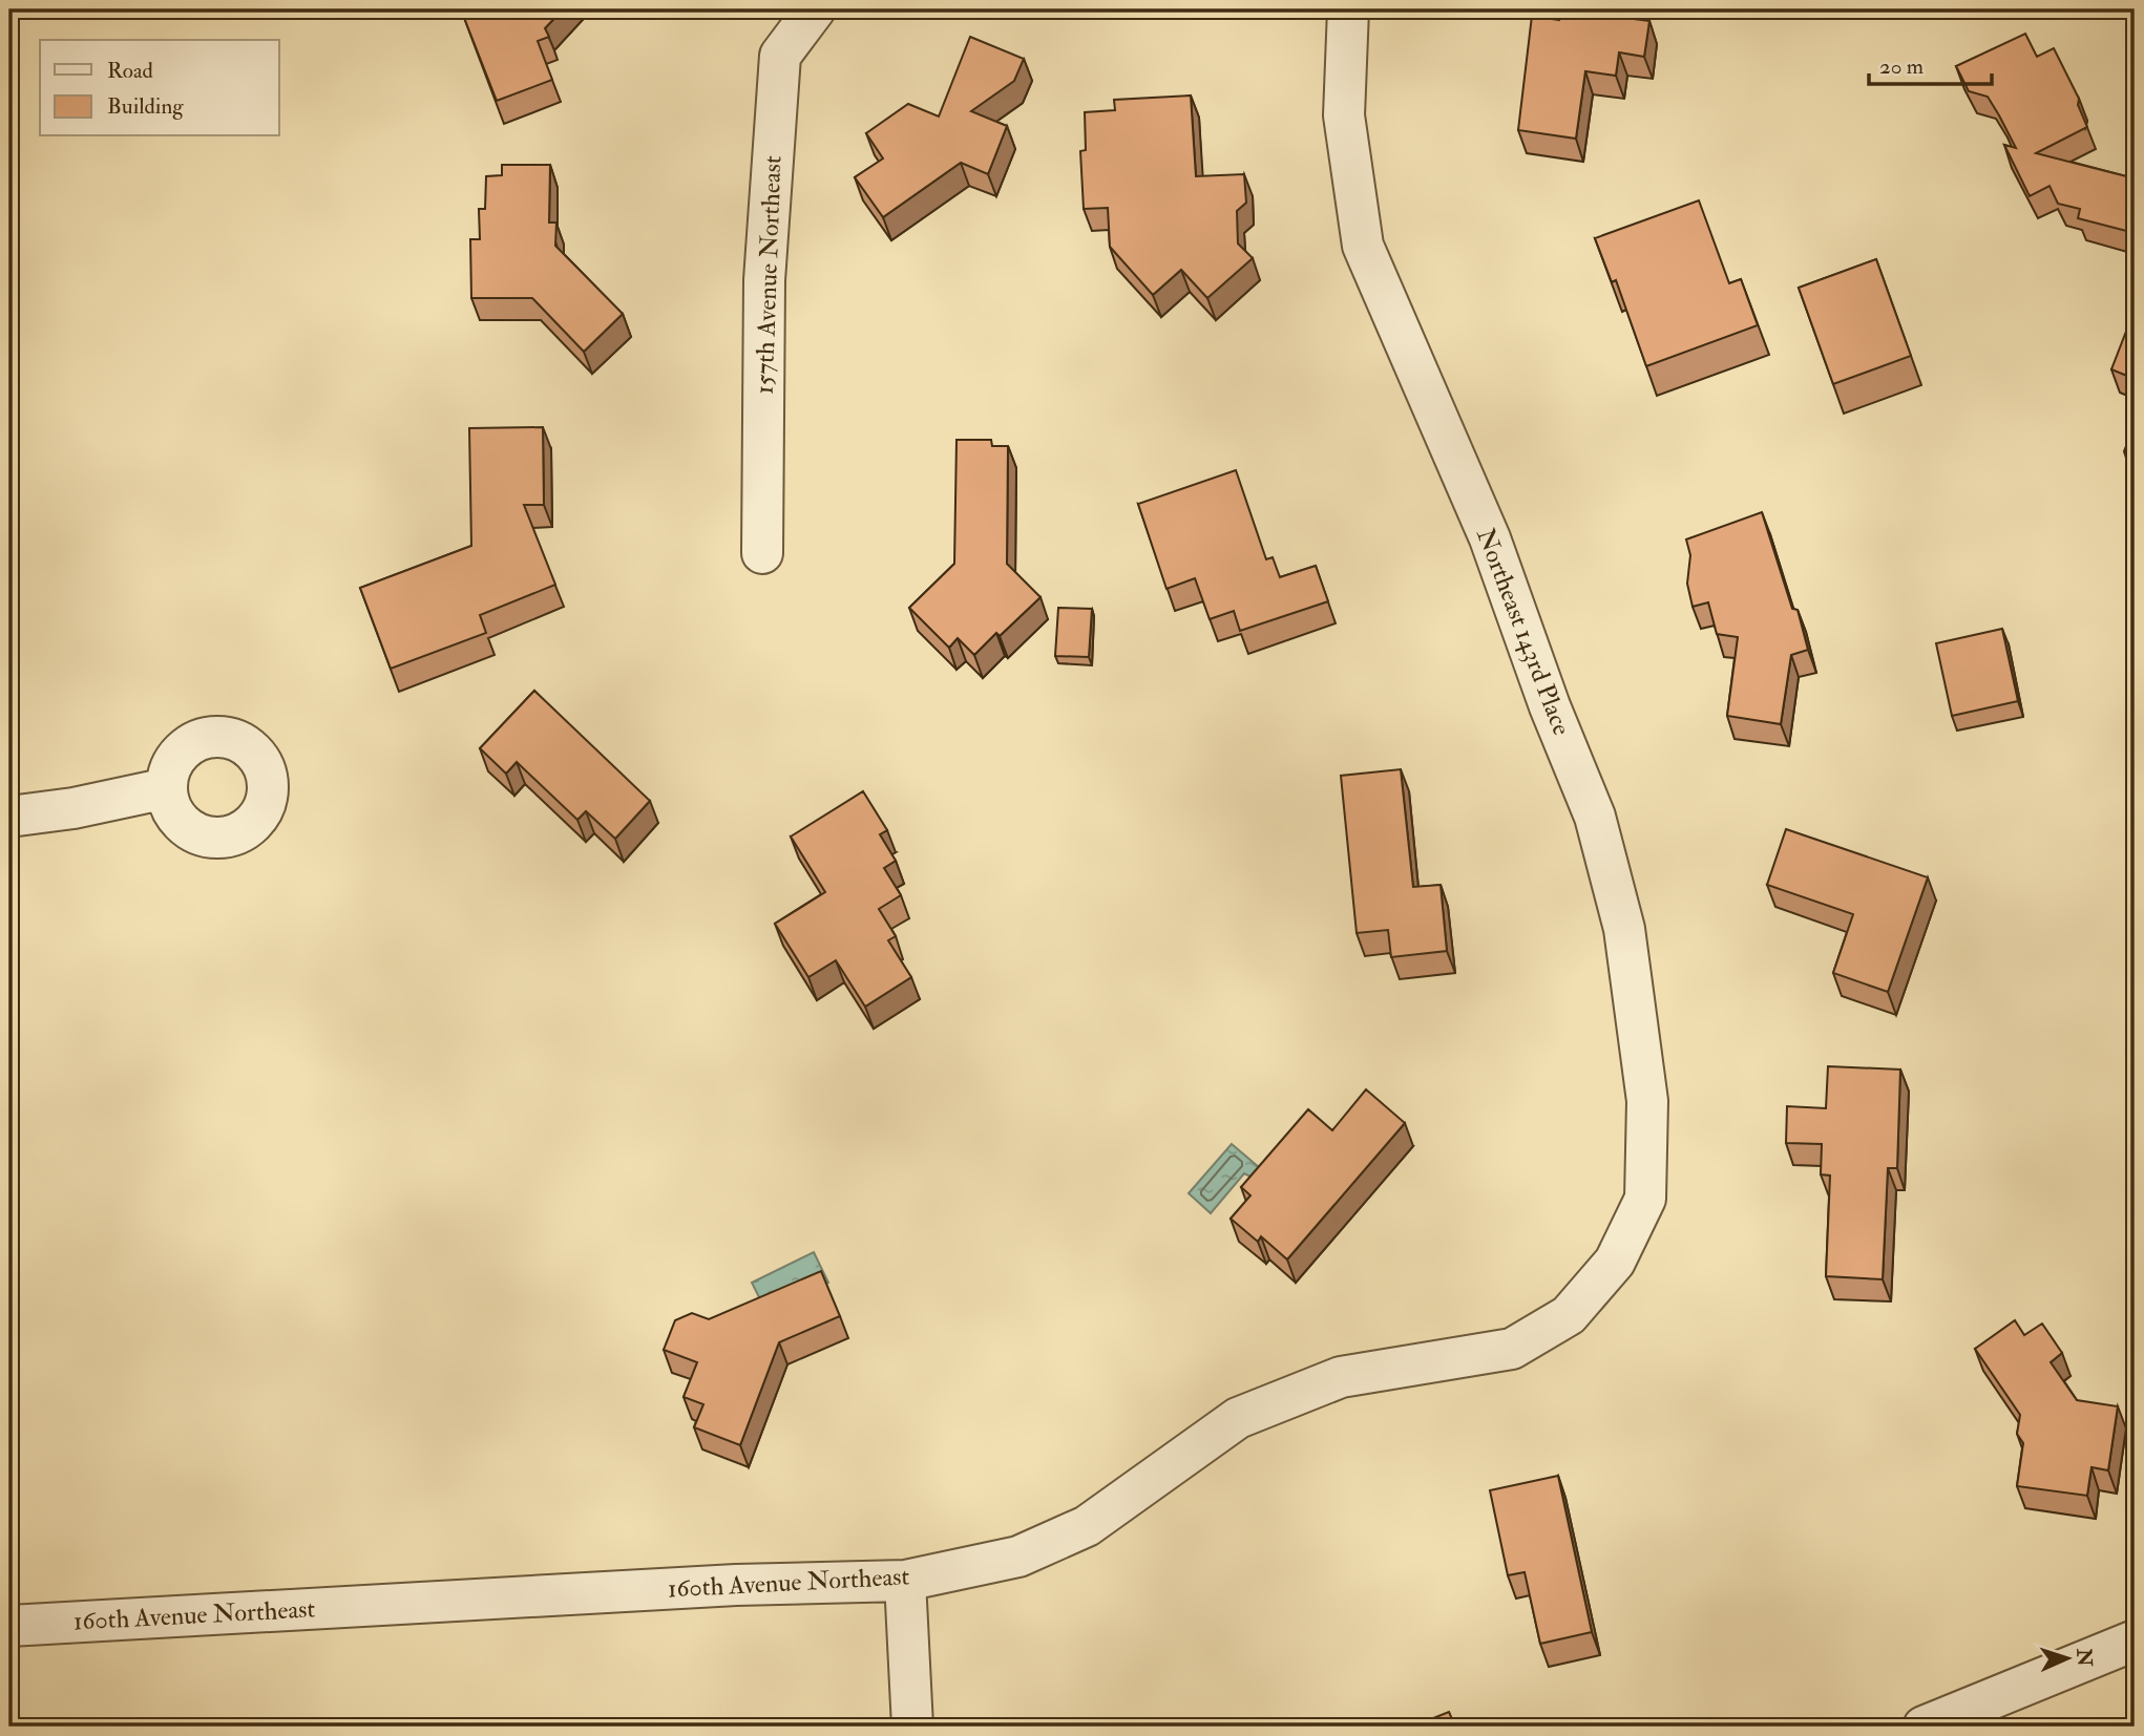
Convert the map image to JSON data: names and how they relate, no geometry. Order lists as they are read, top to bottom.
{
  "streets": {
    "street": ["157th Avenue Northeast", "Northeast 143rd Place", "160th Avenue Northeast"]
  },
  "crossings": [
    ["Northeast 143rd Place", "160th Avenue Northeast"]
  ],
  "legend": ["Road", "Building"],
  "scale_bar": "20 m",
  "north": "right"
}
